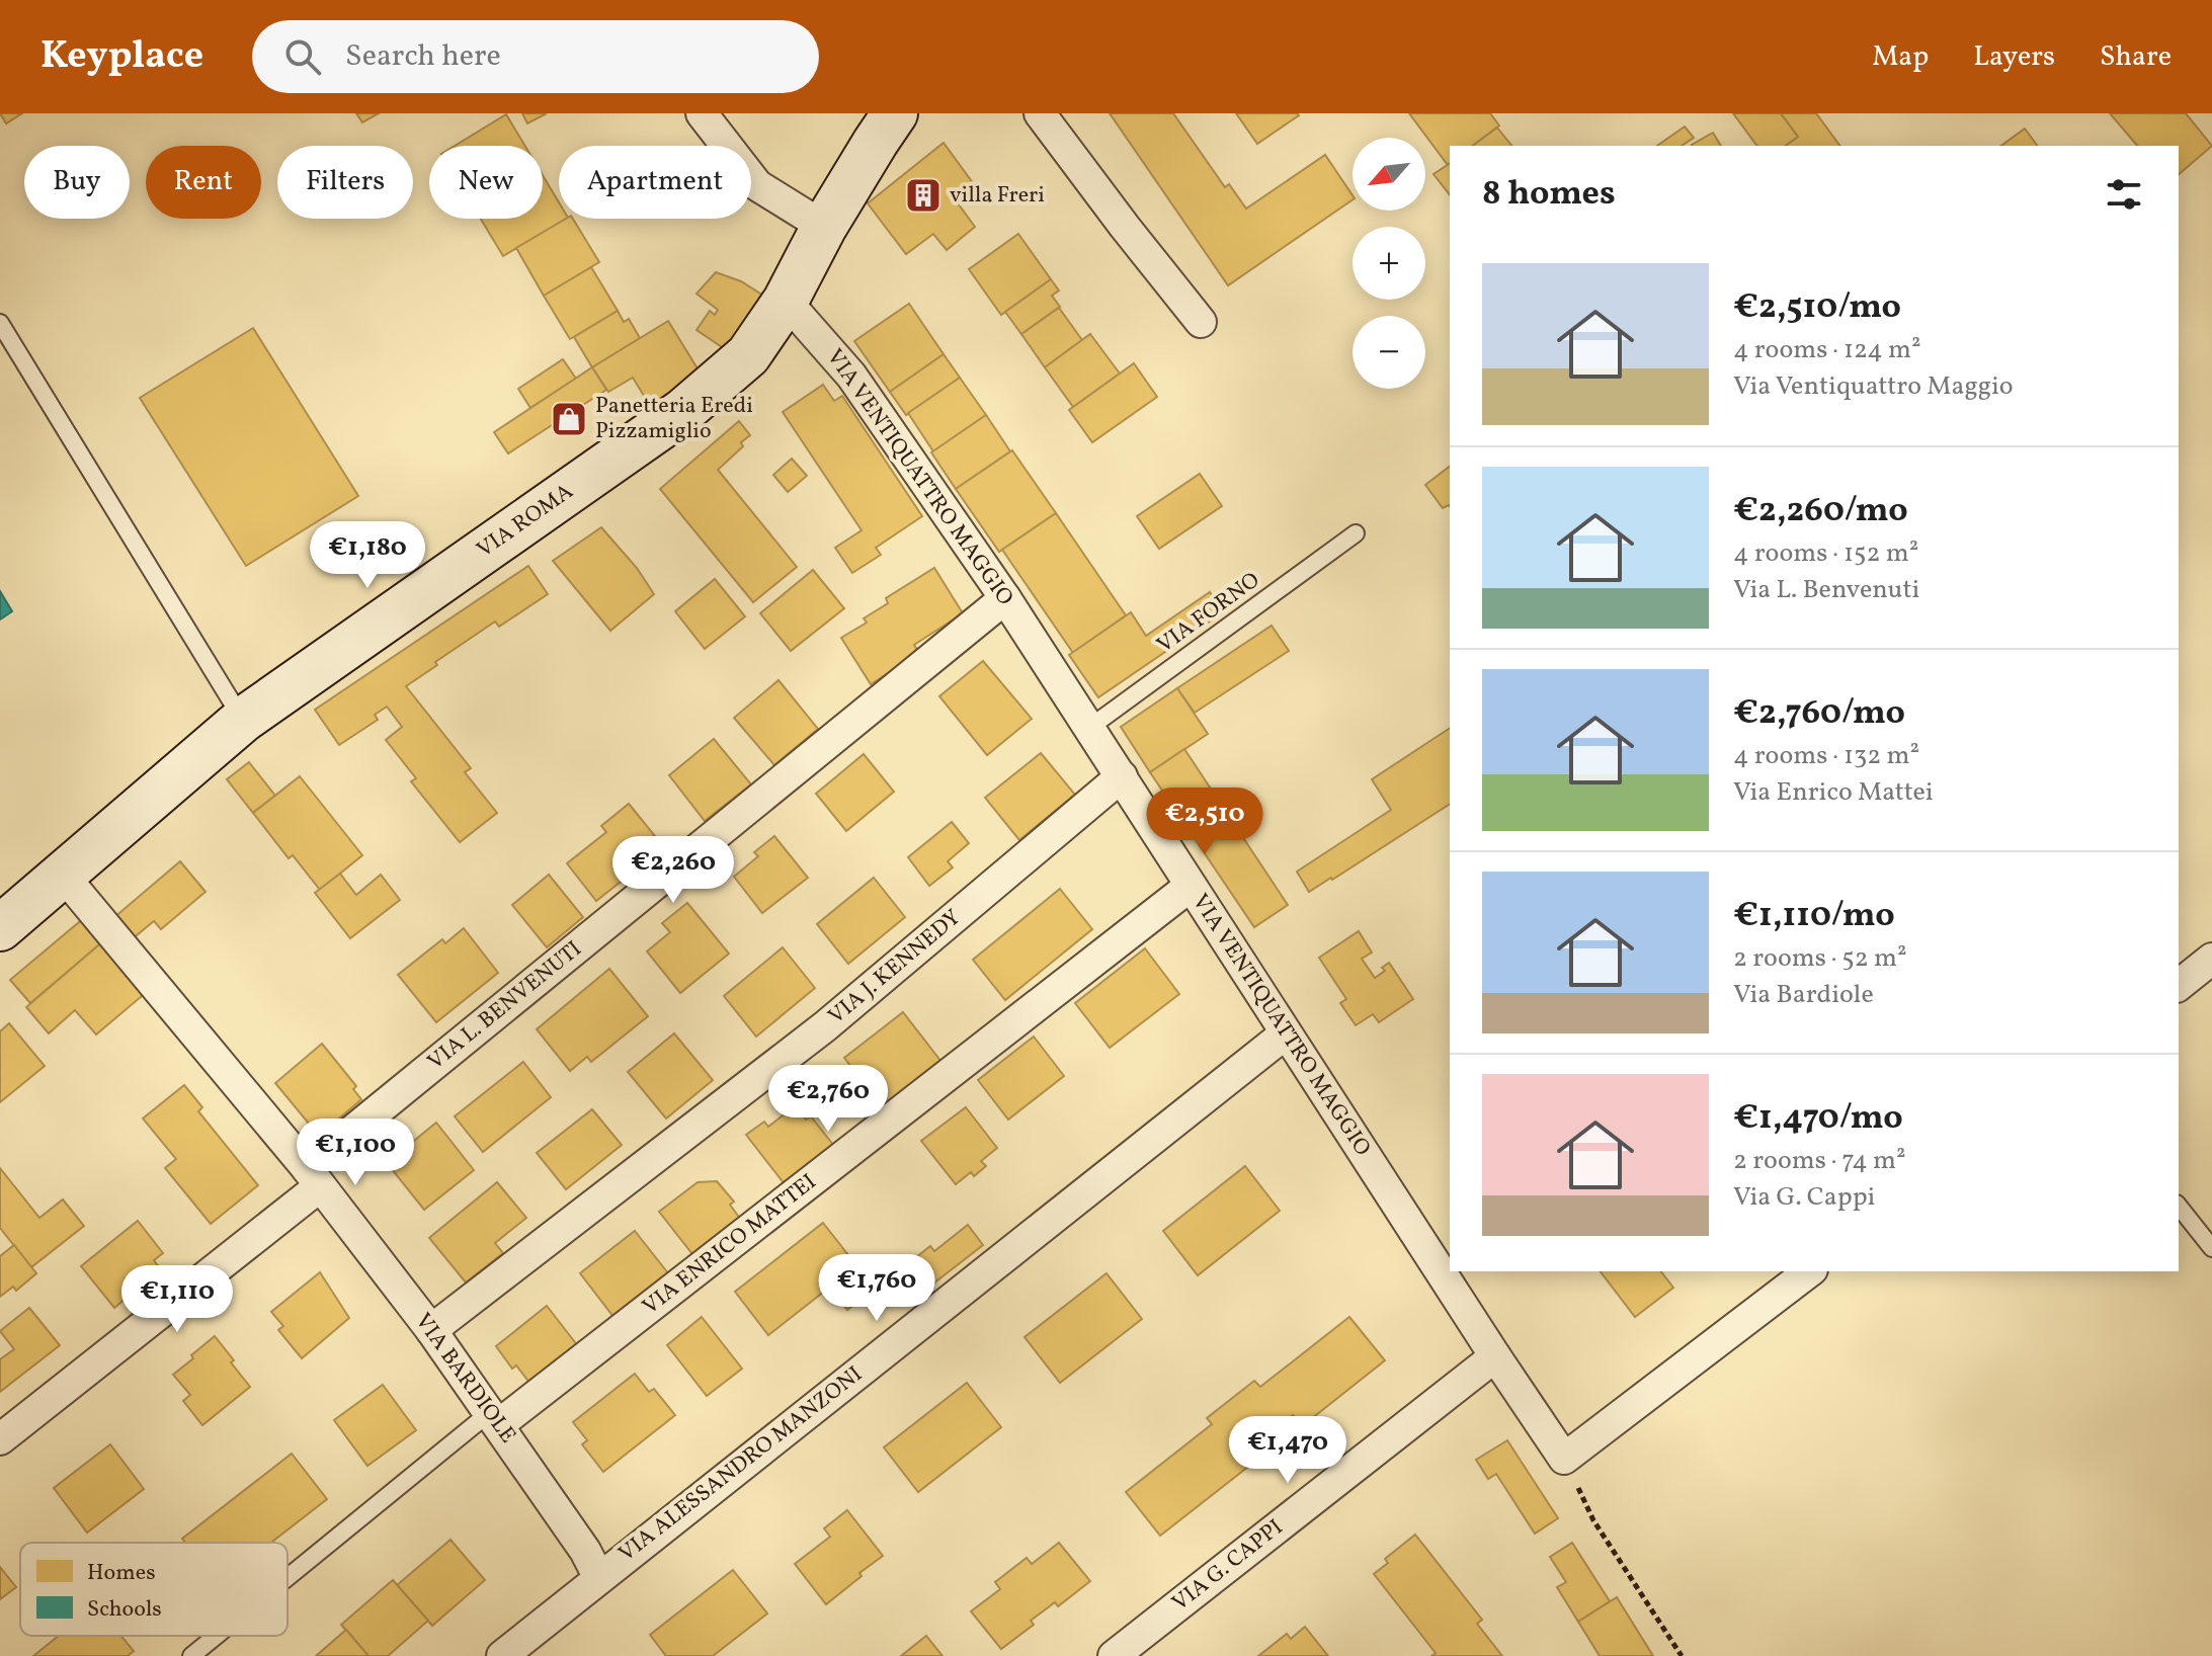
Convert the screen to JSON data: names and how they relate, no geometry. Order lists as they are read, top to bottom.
{
  "streets": {
    "main road": ["VIA ROMA"],
    "street": [
      "VIA VENTIQUATTRO MAGGIO",
      "VIA J. KENNEDY",
      "VIA L. BENVENUTI",
      "VIA ENRICO MATTEI",
      "VIA BARDIOLE",
      "VIA ALESSANDRO MANZONI",
      "VIA G. CAPPI"
    ],
    "lane": ["VIA FORNO"]
  },
  "crossings": [
    ["VIA VENTIQUATTRO MAGGIO", "VIA ROMA"],
    ["VIA VENTIQUATTRO MAGGIO", "VIA FORNO"],
    ["VIA VENTIQUATTRO MAGGIO", "VIA J. KENNEDY"],
    ["VIA VENTIQUATTRO MAGGIO", "VIA L. BENVENUTI"],
    ["VIA VENTIQUATTRO MAGGIO", "VIA ENRICO MATTEI"],
    ["VIA VENTIQUATTRO MAGGIO", "VIA ALESSANDRO MANZONI"],
    ["VIA VENTIQUATTRO MAGGIO", "VIA G. CAPPI"],
    ["VIA ROMA", "VIA BARDIOLE"],
    ["VIA J. KENNEDY", "VIA BARDIOLE"],
    ["VIA L. BENVENUTI", "VIA BARDIOLE"],
    ["VIA ENRICO MATTEI", "VIA BARDIOLE"],
    ["VIA BARDIOLE", "VIA ALESSANDRO MANZONI"]
  ],
  "places": {
    "building": ["villa Freri"],
    "shop": ["Panetteria Eredi Pizzamiglio"]
  },
  "legend": ["Homes", "Schools"],
  "north": "bottom left",
  "page": {
    "header": "Keyplace",
    "search": "Search here",
    "nav": ["Map", "Layers", "Share"],
    "map_buttons": ["+", "−"],
    "chip": [
      "Buy",
      "Rent",
      "Filters",
      "New",
      "Apartment"
    ],
    "heading": "8 homes",
    "list": [
      {
        "name": "€2,510/mo",
        "note": "4 rooms · 124 m² · Via Ventiquattro Maggio"
      },
      {
        "name": "€2,260/mo",
        "note": "4 rooms · 152 m² · Via L. Benvenuti"
      },
      {
        "name": "€2,760/mo",
        "note": "4 rooms · 132 m² · Via Enrico Mattei"
      },
      {
        "name": "€1,110/mo",
        "note": "2 rooms · 52 m² · Via Bardiole"
      },
      {
        "name": "€1,470/mo",
        "note": "2 rooms · 74 m² · Via G. Cappi"
      }
    ],
    "price": [
      "€1,180",
      "€2,510",
      "€2,260",
      "€2,760",
      "€1,100",
      "€1,760",
      "€1,110",
      "€1,470"
    ]
  }
}
